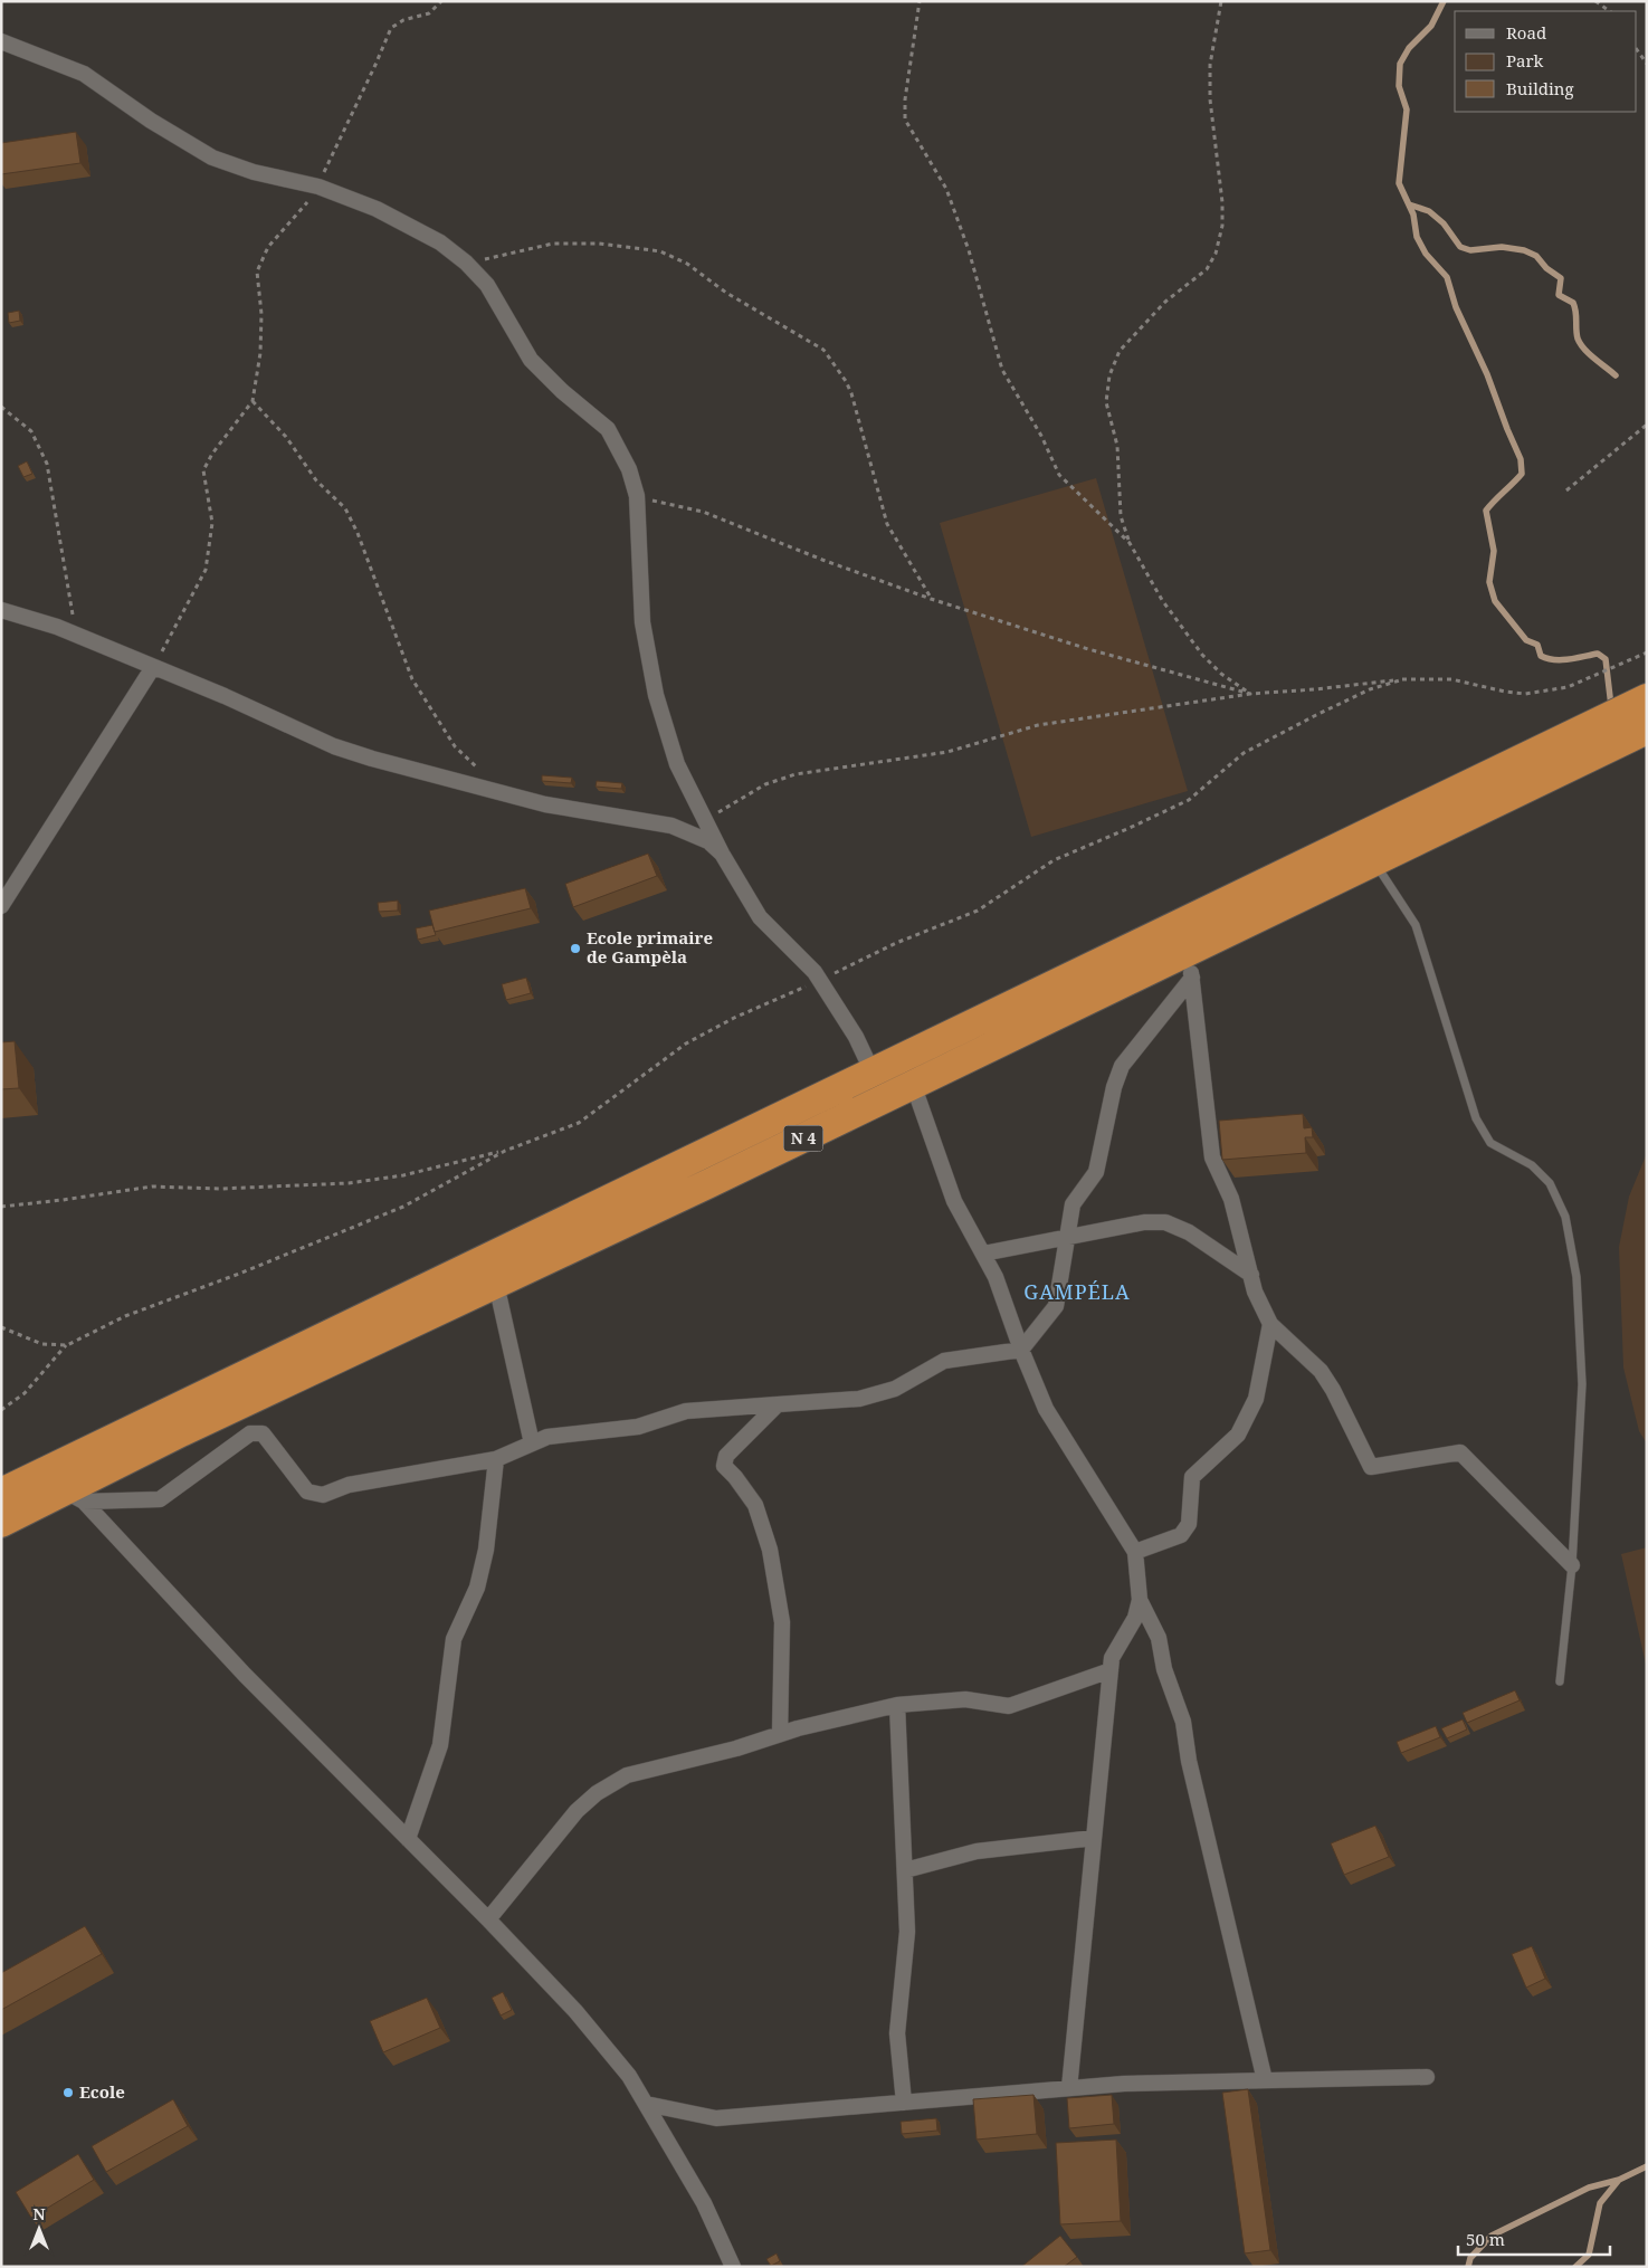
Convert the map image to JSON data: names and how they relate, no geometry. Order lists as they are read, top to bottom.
{
  "streets": {
    "highway": ["N 4"]
  },
  "districts": ["GAMPÉLA"],
  "places": ["Ecole primaire de Gampèla", "Ecole"],
  "legend": ["Road", "Park", "Building"],
  "scale_bar": "50 m",
  "north": "top"
}
